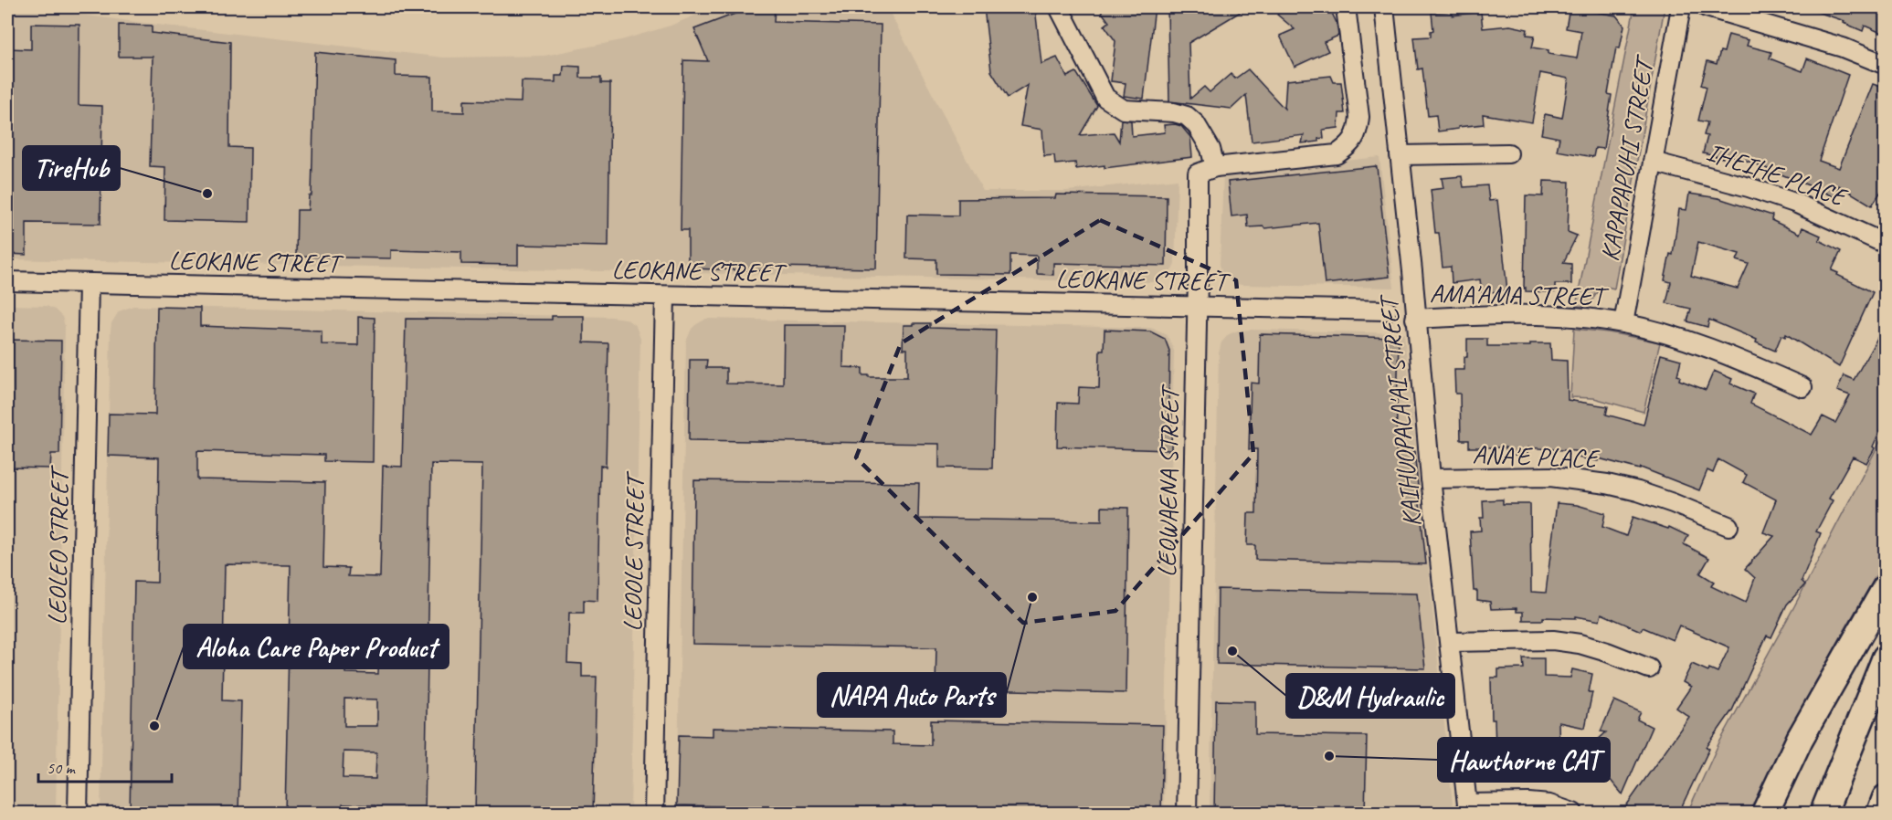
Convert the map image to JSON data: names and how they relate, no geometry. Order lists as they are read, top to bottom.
{
  "streets": {
    "street": [
      "KAPAPAPUHI STREET",
      "IHEIHE PLACE",
      "LEOKANE STREET",
      "AMA'AMA STREET",
      "KAIHUOPALA'AI STREET",
      "ANA'E PLACE",
      "LEOWAENA STREET",
      "LEOLEO STREET",
      "LEOOLE STREET"
    ]
  },
  "crossings": [
    ["KAPAPAPUHI STREET", "IHEIHE PLACE"],
    ["KAPAPAPUHI STREET", "AMA'AMA STREET"],
    ["LEOKANE STREET", "LEOWAENA STREET"],
    ["LEOKANE STREET", "LEOLEO STREET"],
    ["LEOKANE STREET", "LEOOLE STREET"],
    ["AMA'AMA STREET", "KAIHUOPALA'AI STREET"],
    ["KAIHUOPALA'AI STREET", "ANA'E PLACE"]
  ],
  "places": [
    "TireHub",
    "NAPA Auto Parts",
    "D&M Hydraulic",
    "Aloha Care Paper Product",
    "Hawthorne CAT"
  ],
  "scale_bar": "50 m"
}
